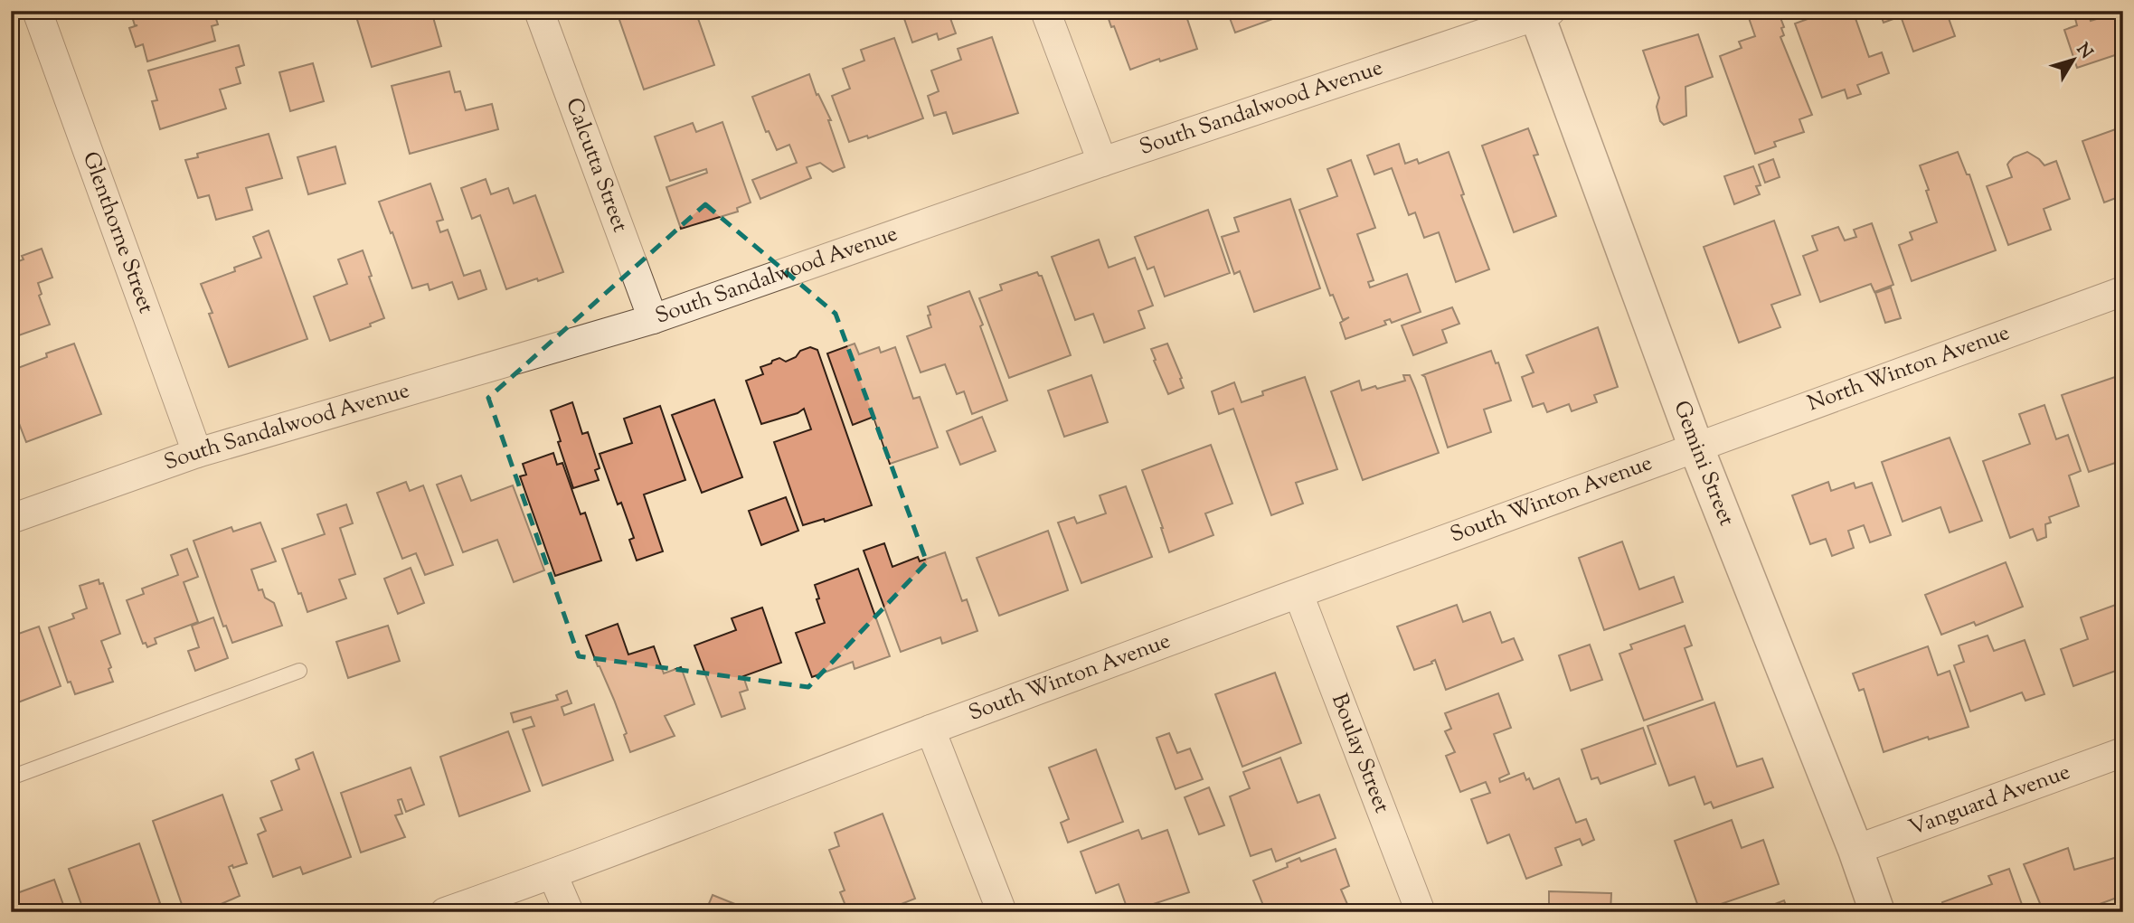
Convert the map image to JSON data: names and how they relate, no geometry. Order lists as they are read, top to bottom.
{
  "streets": {
    "street": [
      "South Sandalwood Avenue",
      "Calcutta Street",
      "Glenthorne Street",
      "North Winton Avenue",
      "Gemini Street",
      "South Winton Avenue",
      "Boulay Street",
      "Vanguard Avenue"
    ]
  },
  "crossings": [
    ["South Sandalwood Avenue", "Calcutta Street"],
    ["South Sandalwood Avenue", "Glenthorne Street"],
    ["South Sandalwood Avenue", "Gemini Street"],
    ["North Winton Avenue", "Gemini Street"],
    ["North Winton Avenue", "South Winton Avenue"],
    ["Gemini Street", "South Winton Avenue"],
    ["Gemini Street", "Vanguard Avenue"],
    ["South Winton Avenue", "Boulay Street"]
  ],
  "north": "top right"
}
